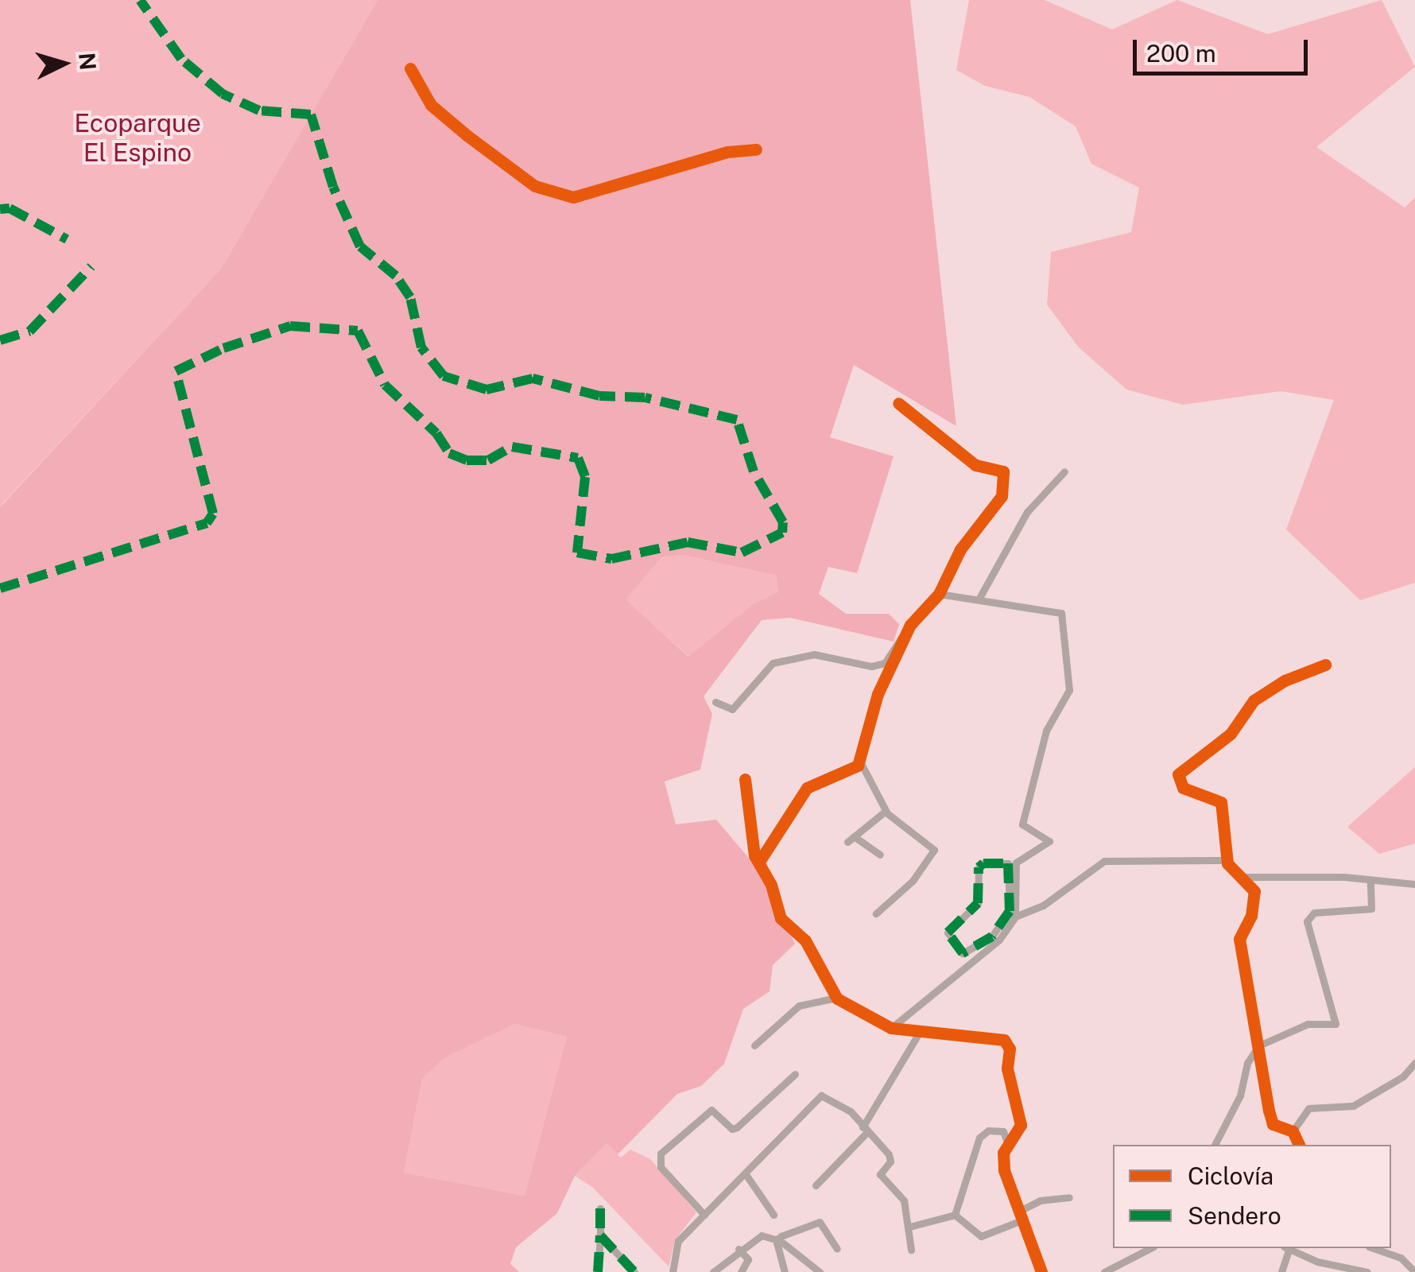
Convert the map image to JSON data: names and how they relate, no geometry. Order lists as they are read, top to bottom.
{
  "parks": ["Ecoparque El Espino"],
  "legend": ["Ciclovía", "Sendero"],
  "scale_bar": "200 m",
  "north": "right"
}
